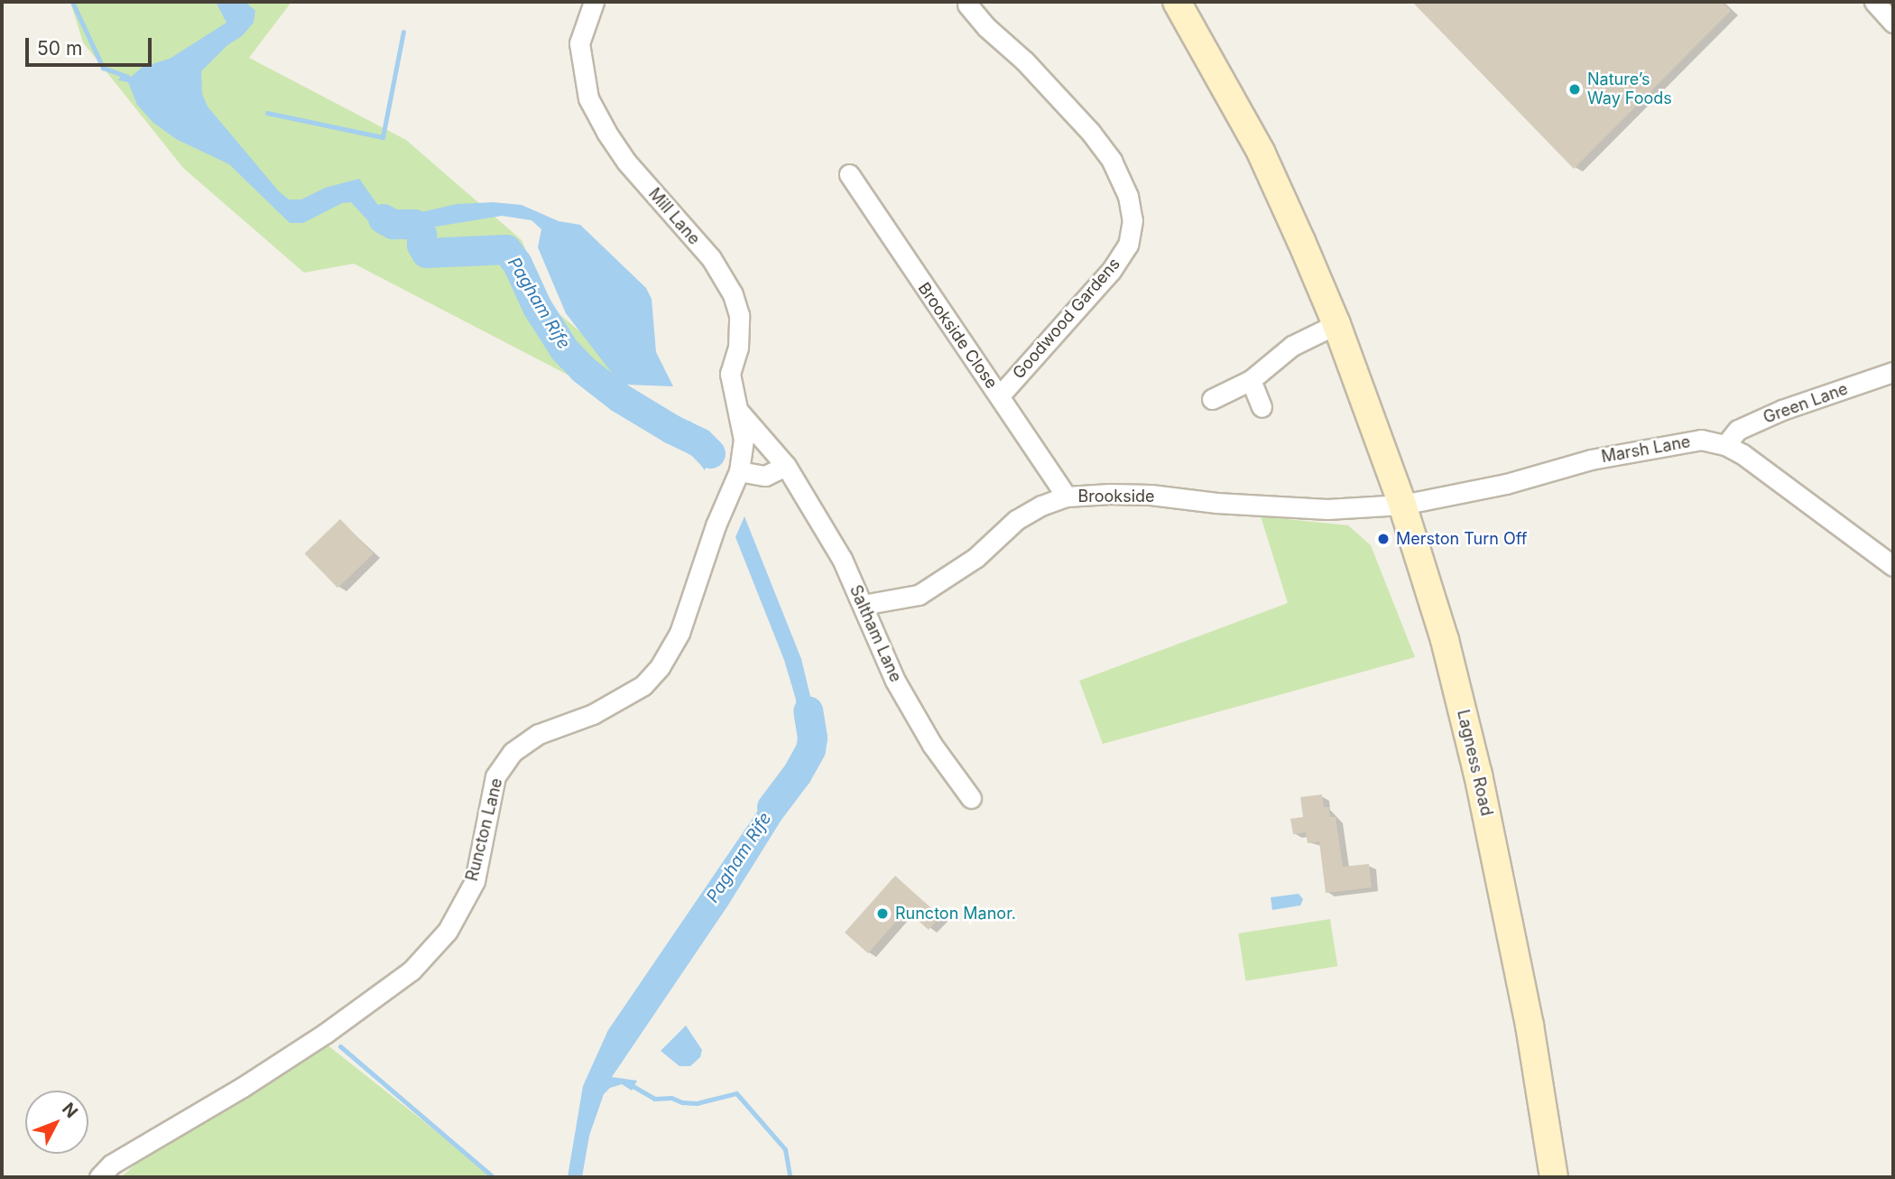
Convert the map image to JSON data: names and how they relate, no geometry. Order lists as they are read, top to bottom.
{
  "streets": {
    "main road": ["Lagness Road"],
    "street": [
      "Mill Lane",
      "Goodwood Gardens",
      "Brookside Close",
      "Green Lane",
      "Marsh Lane",
      "Brookside",
      "Saltham Lane",
      "Runcton Lane"
    ]
  },
  "crossings": [
    ["Mill Lane", "Saltham Lane"],
    ["Mill Lane", "Runcton Lane"],
    ["Goodwood Gardens", "Brookside Close"],
    ["Brookside Close", "Brookside"],
    ["Green Lane", "Marsh Lane"],
    ["Marsh Lane", "Brookside"],
    ["Marsh Lane", "Lagness Road"],
    ["Brookside", "Saltham Lane"],
    ["Brookside", "Lagness Road"]
  ],
  "water": ["Pagham Rife"],
  "places": ["Nature’s Way Foods", "Merston Turn Off", "Runcton Manor."],
  "scale_bar": "50 m",
  "north": "top right"
}
